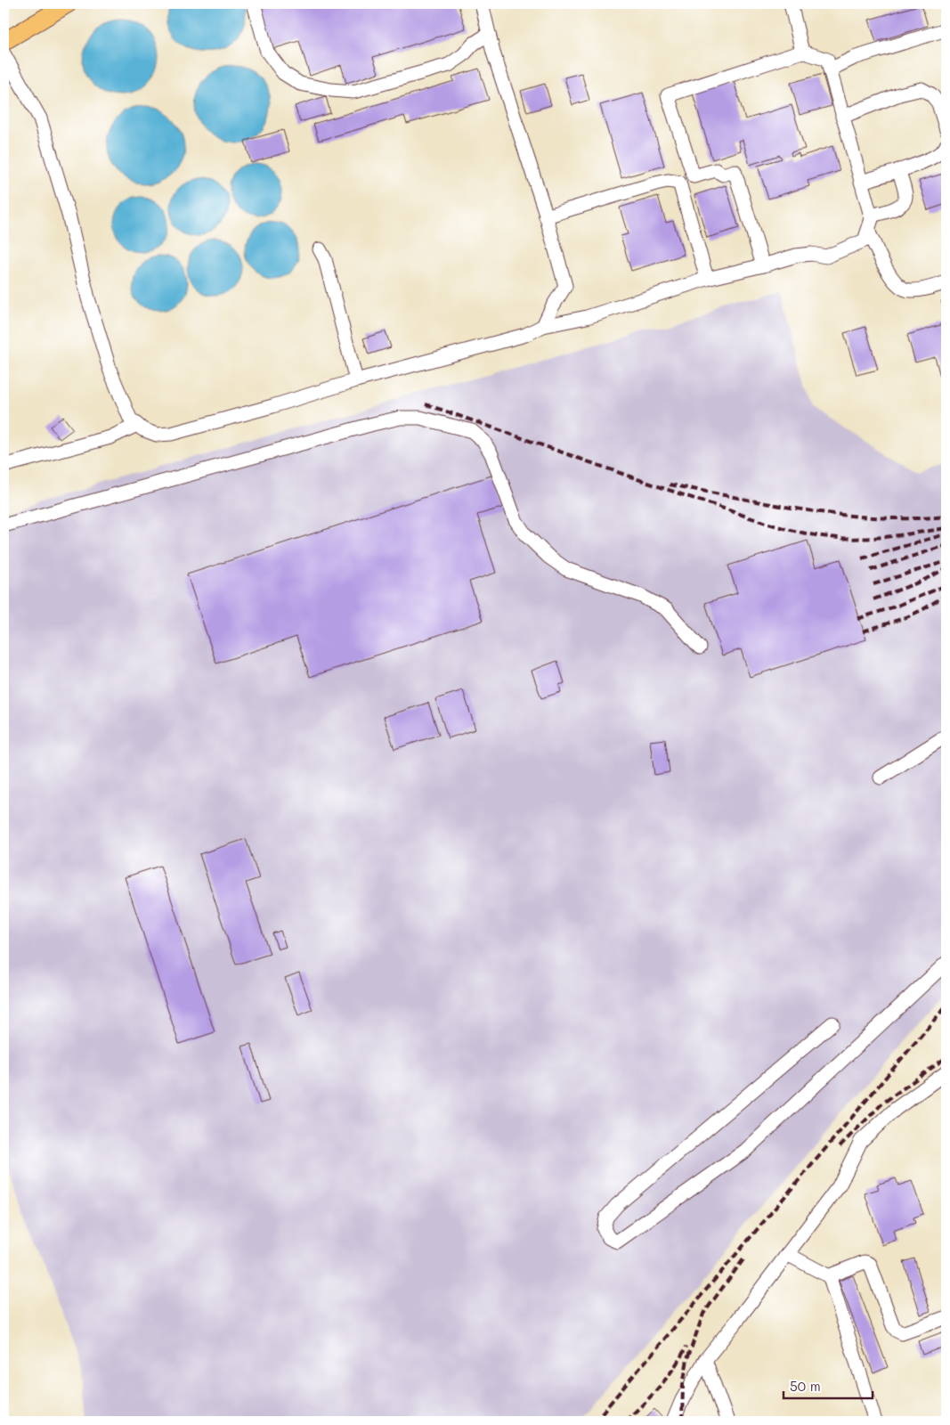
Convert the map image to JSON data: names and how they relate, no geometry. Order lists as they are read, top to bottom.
{
  "scale_bar": "50 m"
}
